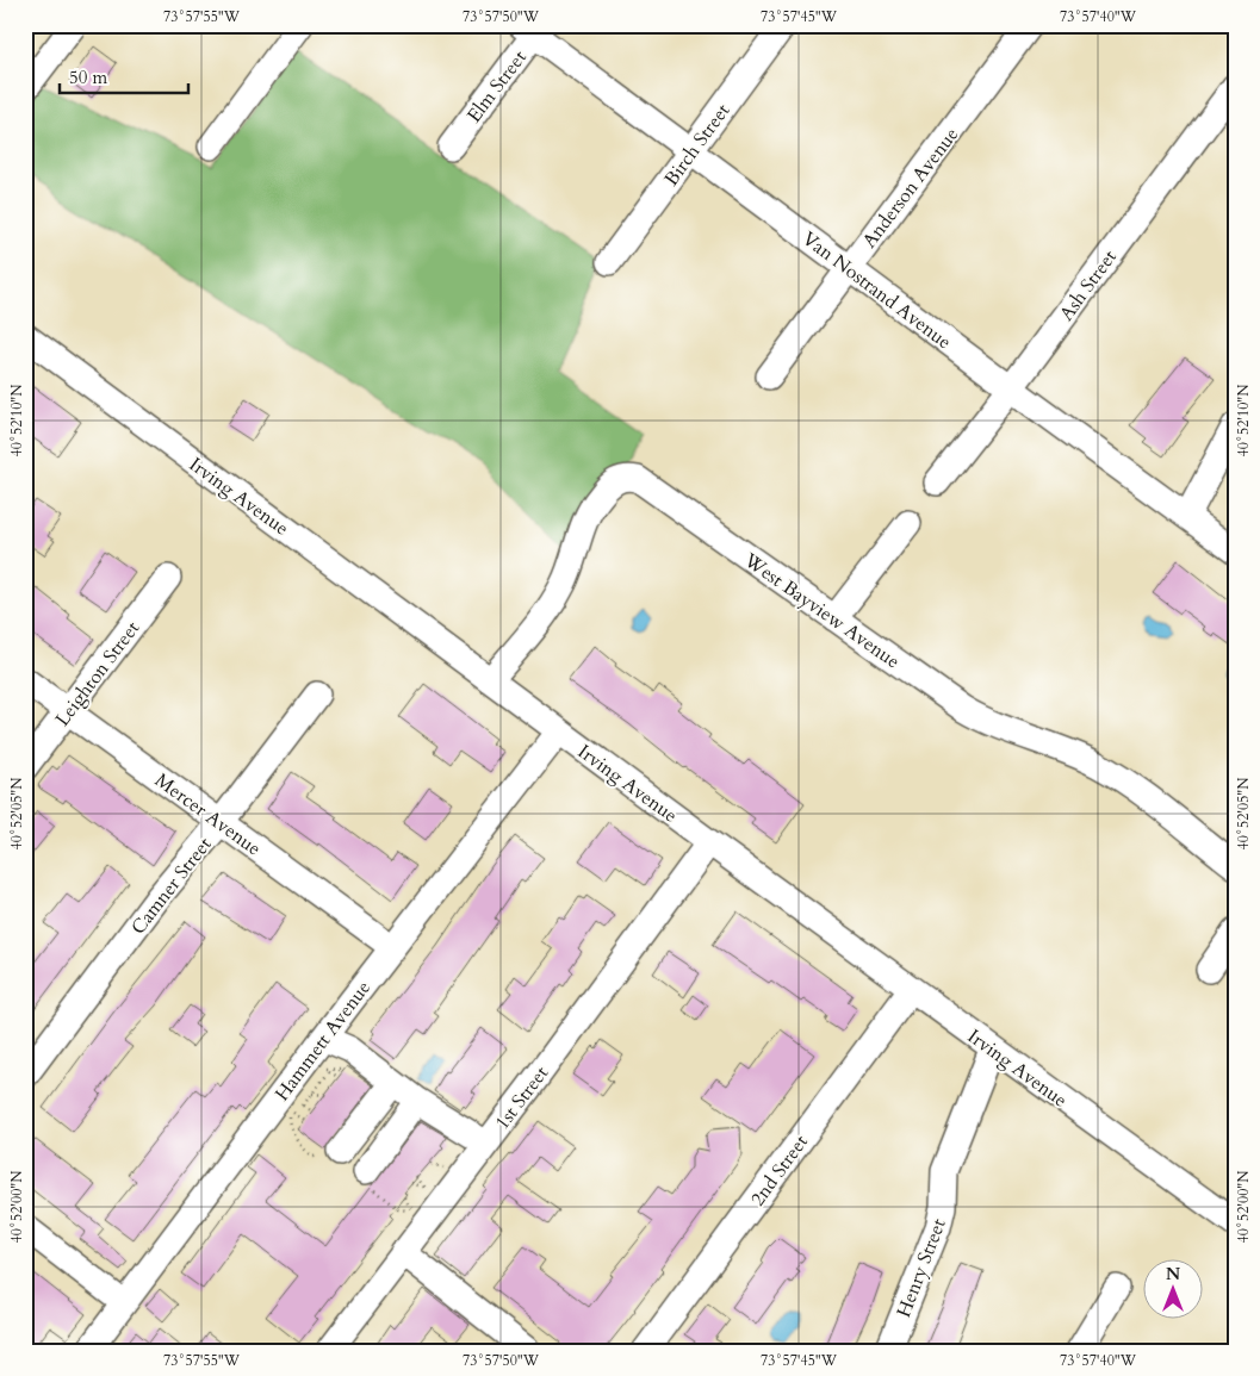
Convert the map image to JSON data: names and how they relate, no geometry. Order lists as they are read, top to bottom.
{
  "streets": {
    "street": [
      "Elm Street",
      "Birch Street",
      "Anderson Avenue",
      "Ash Street",
      "Van Nostrand Avenue",
      "Irving Avenue",
      "West Bayview Avenue",
      "Leighton Street",
      "Mercer Avenue",
      "Camner Street",
      "Hammett Avenue",
      "1st Street",
      "2nd Street",
      "Henry Street"
    ]
  },
  "crossings": [
    ["Elm Street", "Van Nostrand Avenue"],
    ["Birch Street", "Van Nostrand Avenue"],
    ["Anderson Avenue", "Van Nostrand Avenue"],
    ["Ash Street", "Van Nostrand Avenue"],
    ["Irving Avenue", "West Bayview Avenue"],
    ["Irving Avenue", "Hammett Avenue"],
    ["Irving Avenue", "1st Street"],
    ["Irving Avenue", "2nd Street"],
    ["Irving Avenue", "Henry Street"],
    ["Leighton Street", "Mercer Avenue"],
    ["Mercer Avenue", "Camner Street"],
    ["Mercer Avenue", "Hammett Avenue"]
  ],
  "scale_bar": "50 m",
  "north": "top",
  "coordinates": [
    "73°57'55\"W",
    "73°57'50\"W",
    "73°57'45\"W",
    "73°57'40\"W",
    "40°52'10\"N",
    "40°52'05\"N",
    "40°52'00\"N"
  ]
}
